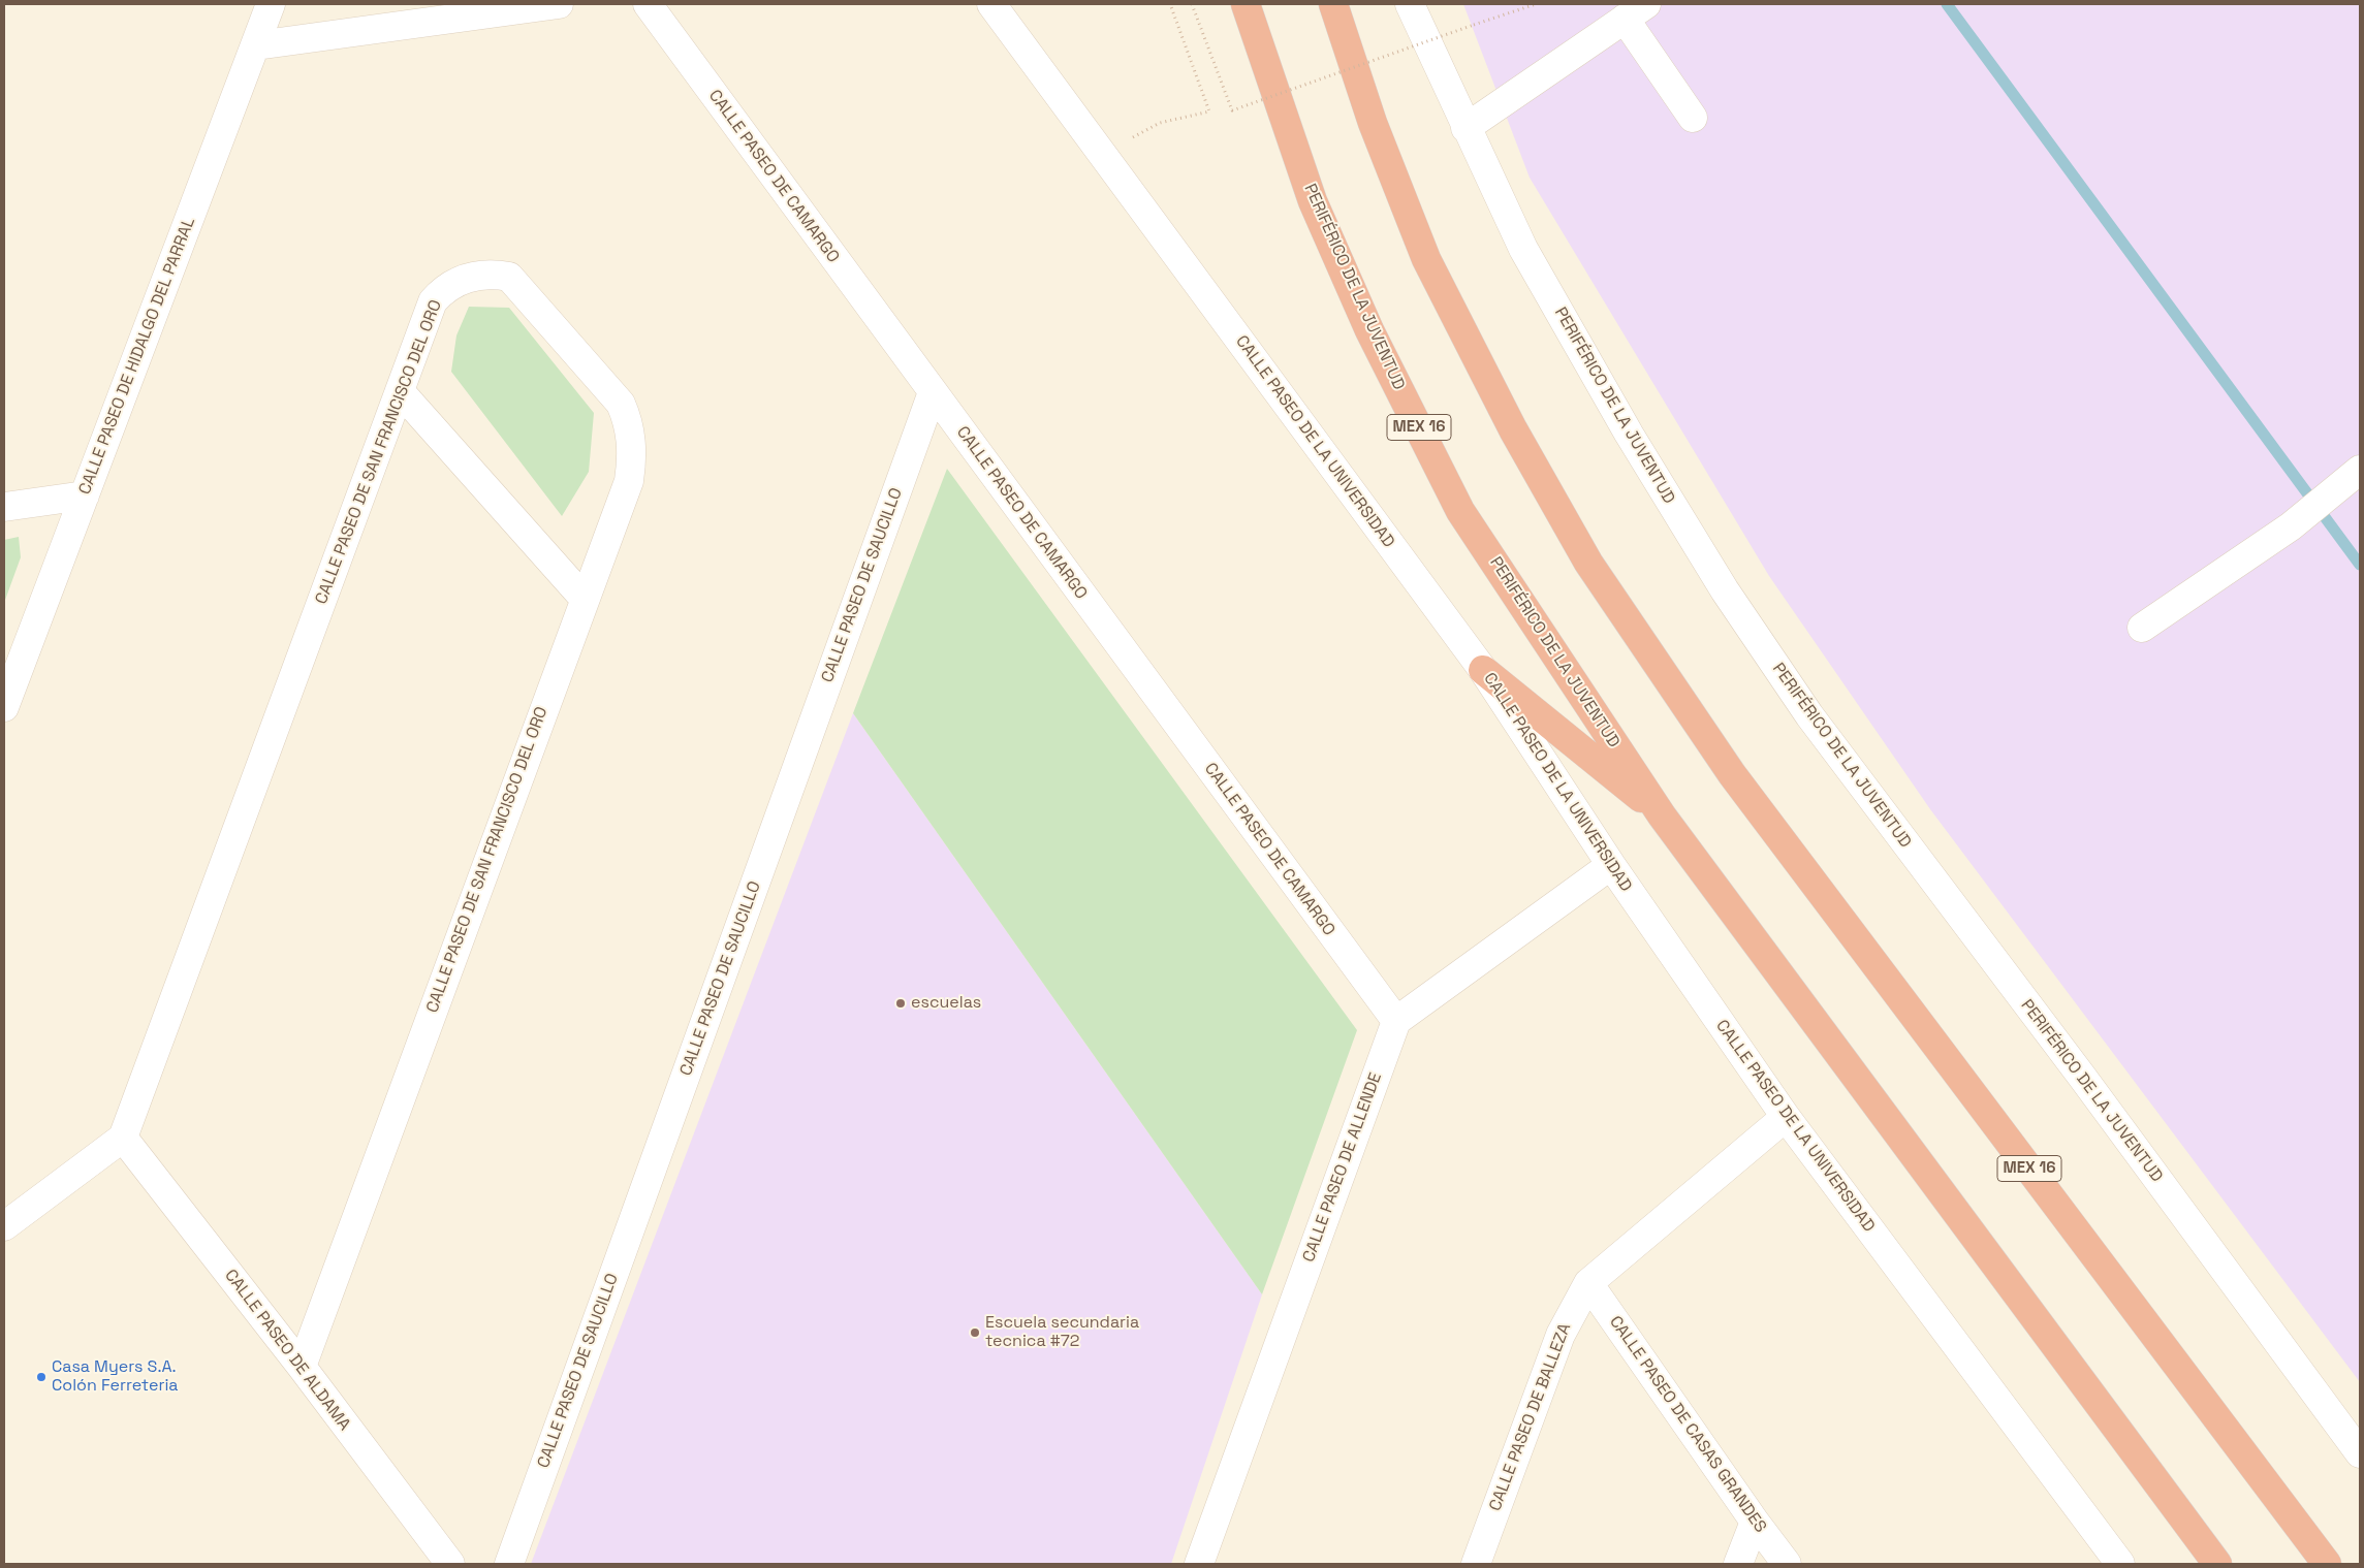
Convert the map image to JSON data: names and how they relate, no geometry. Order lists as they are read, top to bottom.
{
  "streets": {
    "highway": ["PERIFÉRICO DE LA JUVENTUD", "MEX 16"],
    "street": [
      "CALLE PASEO DE CAMARGO",
      "CALLE PASEO DE HIDALGO DEL PARRAL",
      "CALLE PASEO DE LA UNIVERSIDAD",
      "CALLE PASEO DE SAN FRANCISCO DEL ORO",
      "CALLE PASEO DE SAUCILLO",
      "CALLE PASEO DE ALLENDE",
      "CALLE PASEO DE ALDAMA",
      "CALLE PASEO DE BALLEZA",
      "CALLE PASEO DE CASAS GRANDES"
    ]
  },
  "crossings": [
    ["CALLE PASEO DE CAMARGO", "CALLE PASEO DE SAUCILLO"],
    ["CALLE PASEO DE CAMARGO", "CALLE PASEO DE ALLENDE"],
    ["PERIFÉRICO DE LA JUVENTUD", "MEX 16"],
    ["CALLE PASEO DE LA UNIVERSIDAD", "CALLE PASEO DE BALLEZA"],
    ["CALLE PASEO DE SAN FRANCISCO DEL ORO", "CALLE PASEO DE ALDAMA"],
    ["CALLE PASEO DE BALLEZA", "CALLE PASEO DE CASAS GRANDES"]
  ],
  "places": ["escuelas", "Escuela secundaria tecnica #72", "Casa Myers S.A. Colón Ferreteria"]
}
